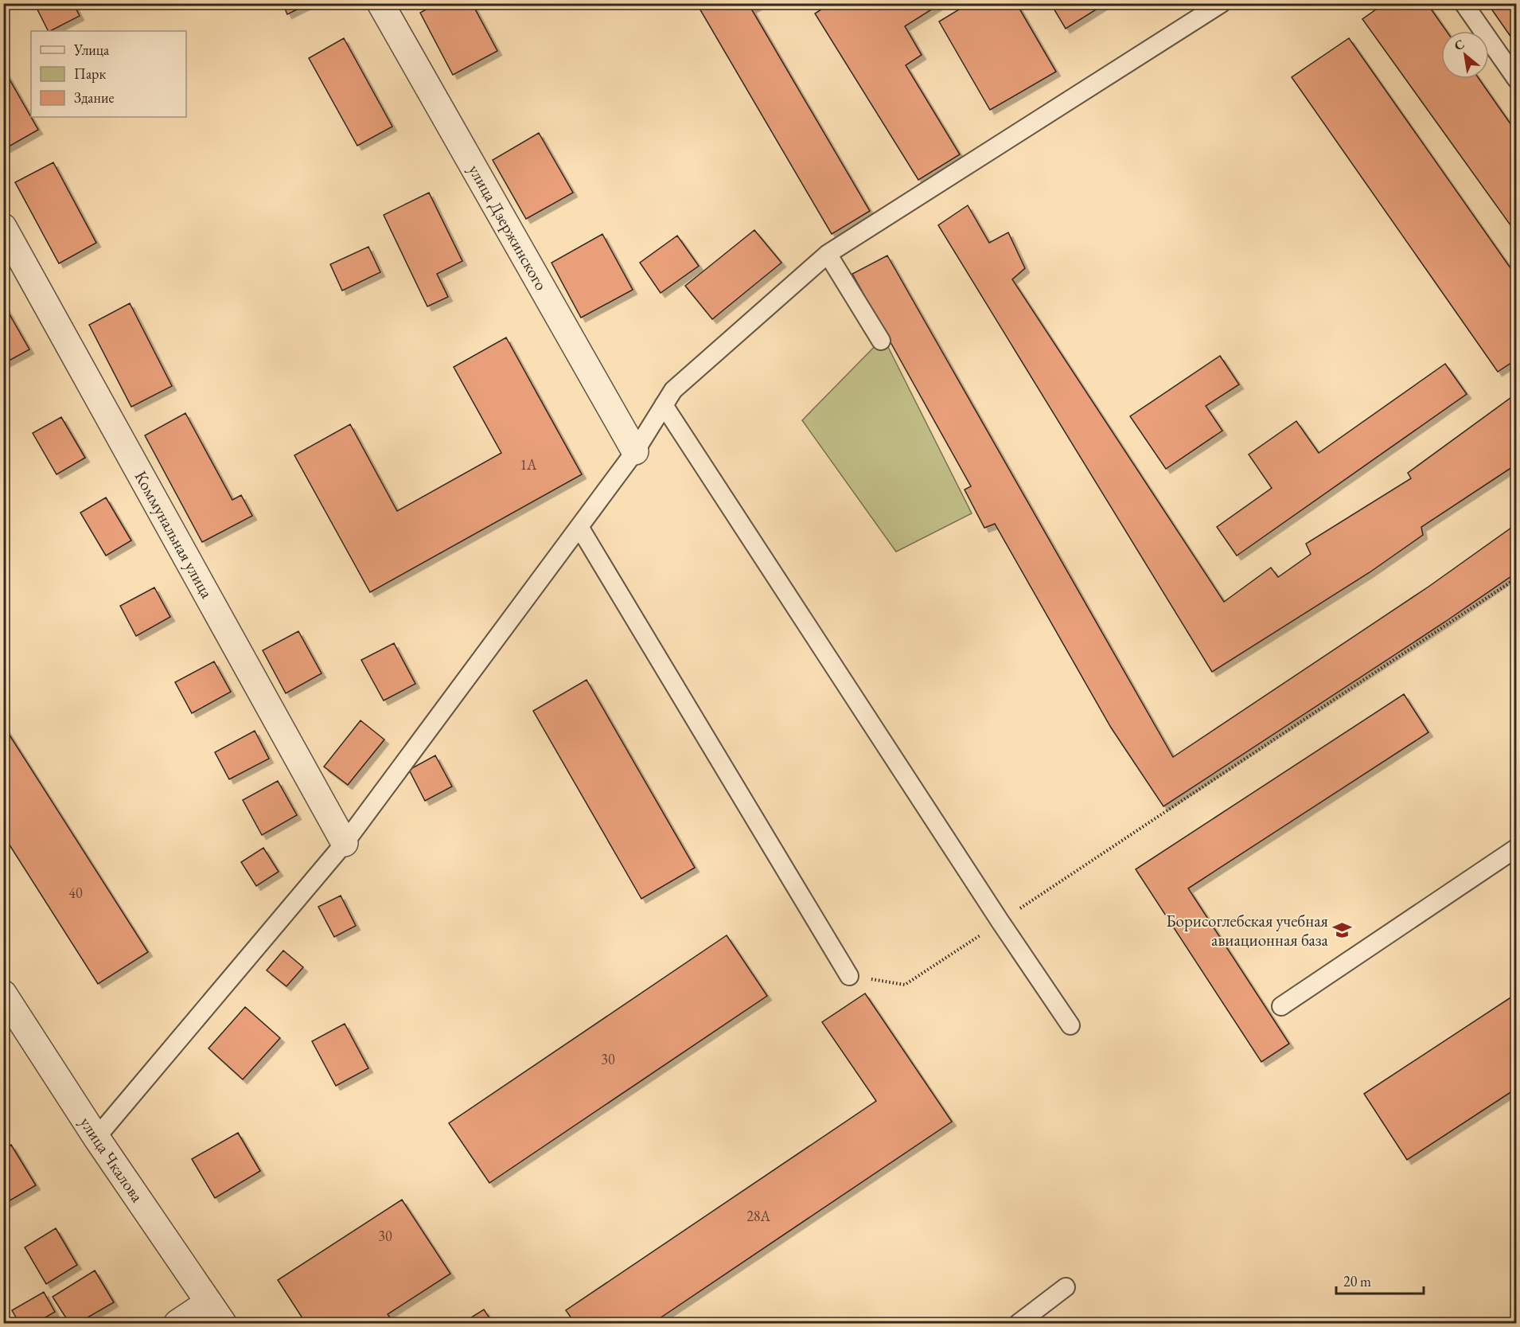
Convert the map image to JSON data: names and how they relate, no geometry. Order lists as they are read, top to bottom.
{
  "streets": {
    "street": ["улица Дзержинского", "Коммунальная улица", "улица Чкалова"]
  },
  "places": {
    "school or university": ["Борисоглебская учебная авиационная база"]
  },
  "house_numbers": [
    "1А",
    "40",
    "30",
    "28А",
    "30"
  ],
  "legend": ["Улица", "Парк", "Здание"],
  "scale_bar": "20 m",
  "north": "top left"
}
